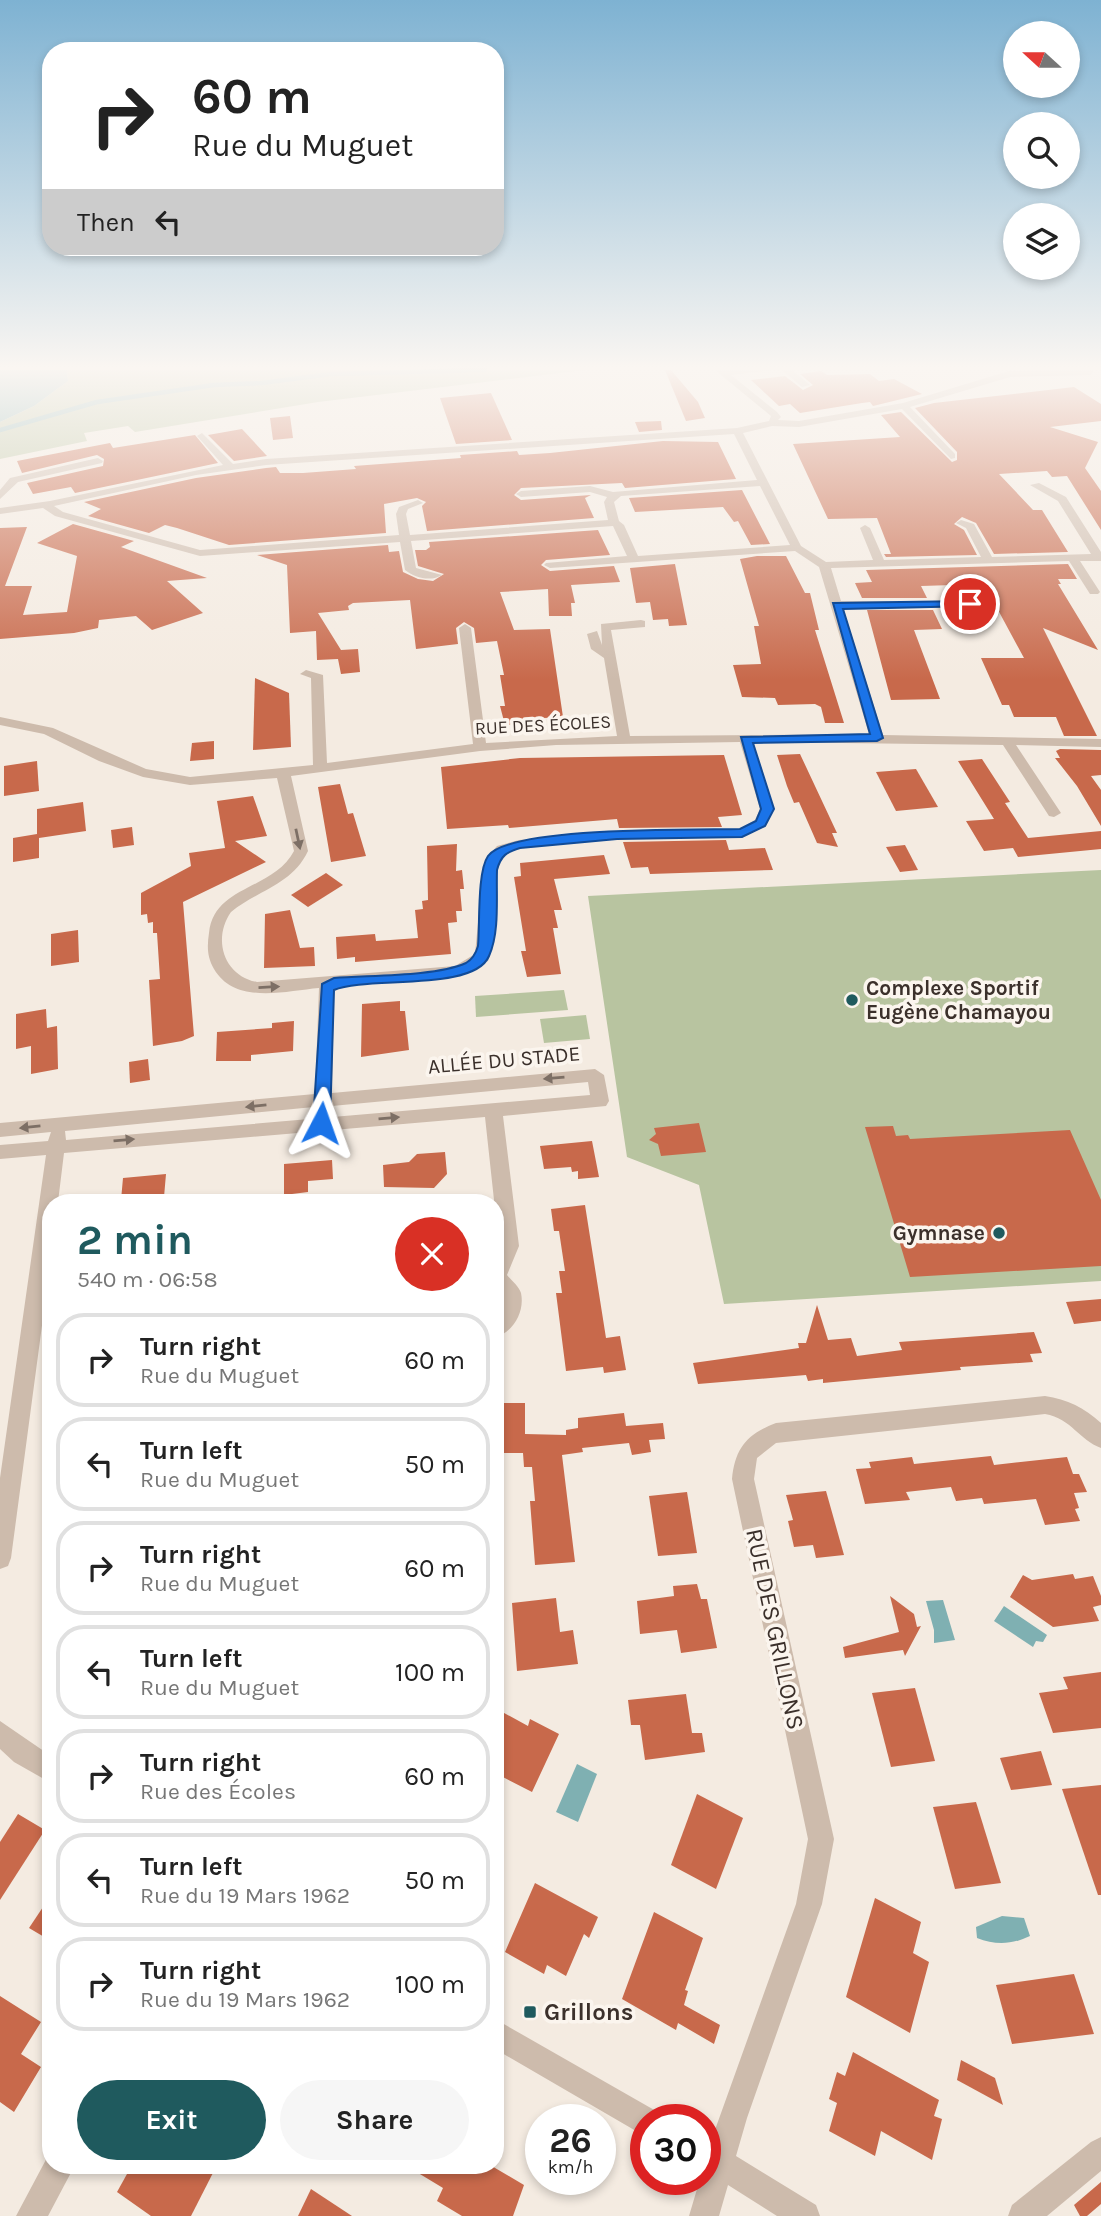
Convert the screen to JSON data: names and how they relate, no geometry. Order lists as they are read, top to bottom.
{
  "streets": {
    "street": ["RUE DES ÉCOLES", "ALLÉE DU STADE", "RUE DES GRILLONS"]
  },
  "places": {
    "other": ["Complexe Sportif Eugène Chamayou", "Gymnase"],
    "transit": ["Grillons"]
  },
  "north": "left",
  "page": {
    "turn": ["60 m", "Rue du Muguet"],
    "then": "Then",
    "heading": ["2 min", "540 m · 06:58"],
    "list": [
      {
        "name": "Turn right",
        "note": "Rue du Muguet",
        "value": "60 m"
      },
      {
        "name": "Turn left",
        "note": "Rue du Muguet",
        "value": "50 m"
      },
      {
        "name": "Turn right",
        "note": "Rue du Muguet",
        "value": "60 m"
      },
      {
        "name": "Turn left",
        "note": "Rue du Muguet",
        "value": "100 m"
      },
      {
        "name": "Turn right",
        "note": "Rue des Écoles",
        "value": "60 m"
      },
      {
        "name": "Turn left",
        "note": "Rue du 19 Mars 1962",
        "value": "50 m"
      },
      {
        "name": "Turn right",
        "note": "Rue du 19 Mars 1962",
        "value": "100 m"
      }
    ],
    "buttons": ["Exit", "Share"],
    "speed": "26 km/h",
    "limit": "30"
  }
}
